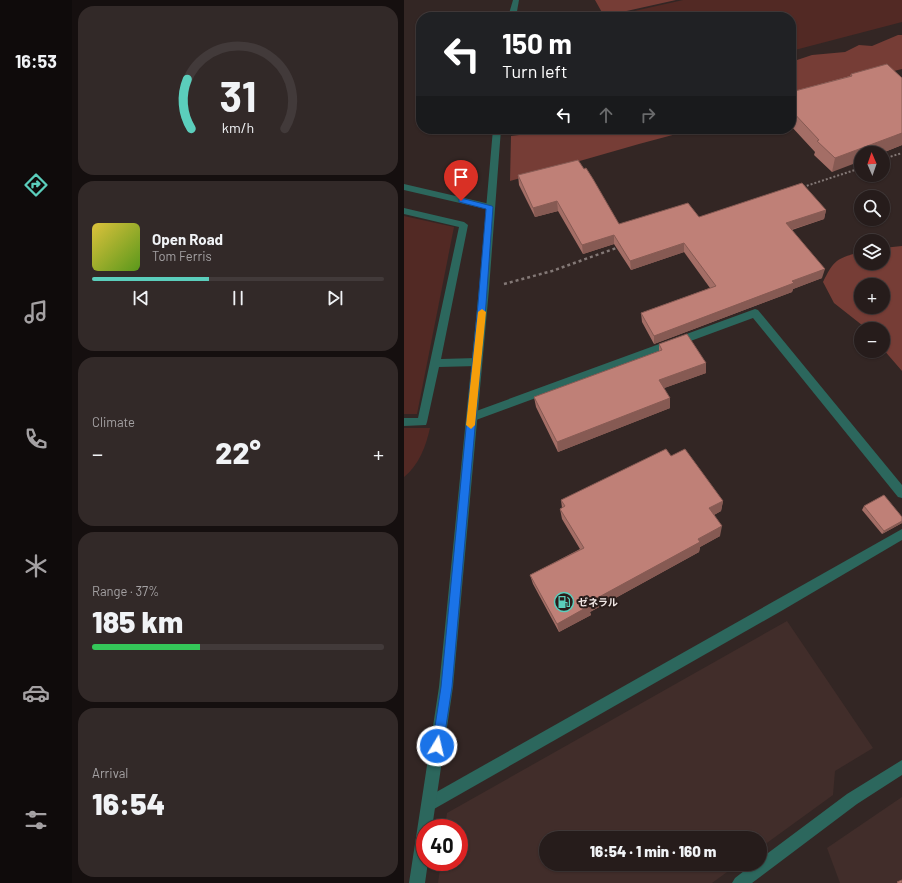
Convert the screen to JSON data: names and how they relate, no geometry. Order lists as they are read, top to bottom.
{
  "places": {
    "fuel station": ["ゼネラル"]
  },
  "north": "top",
  "page": {
    "tabs": "16:53",
    "turn": ["150 m", "Turn left"],
    "map_buttons": ["+", "−"],
    "song": ["Open Road", "Tom Ferris"],
    "tile": [
      "Climate",
      ["Range · 37%", "185 km"],
      ["Arrival", "16:54"]
    ],
    "heat": ["−", "22°", "+"],
    "limit": "40",
    "trip": "16:54 · 1 min · 160 m",
    "gauge": ["31", "km/h"]
  }
}
